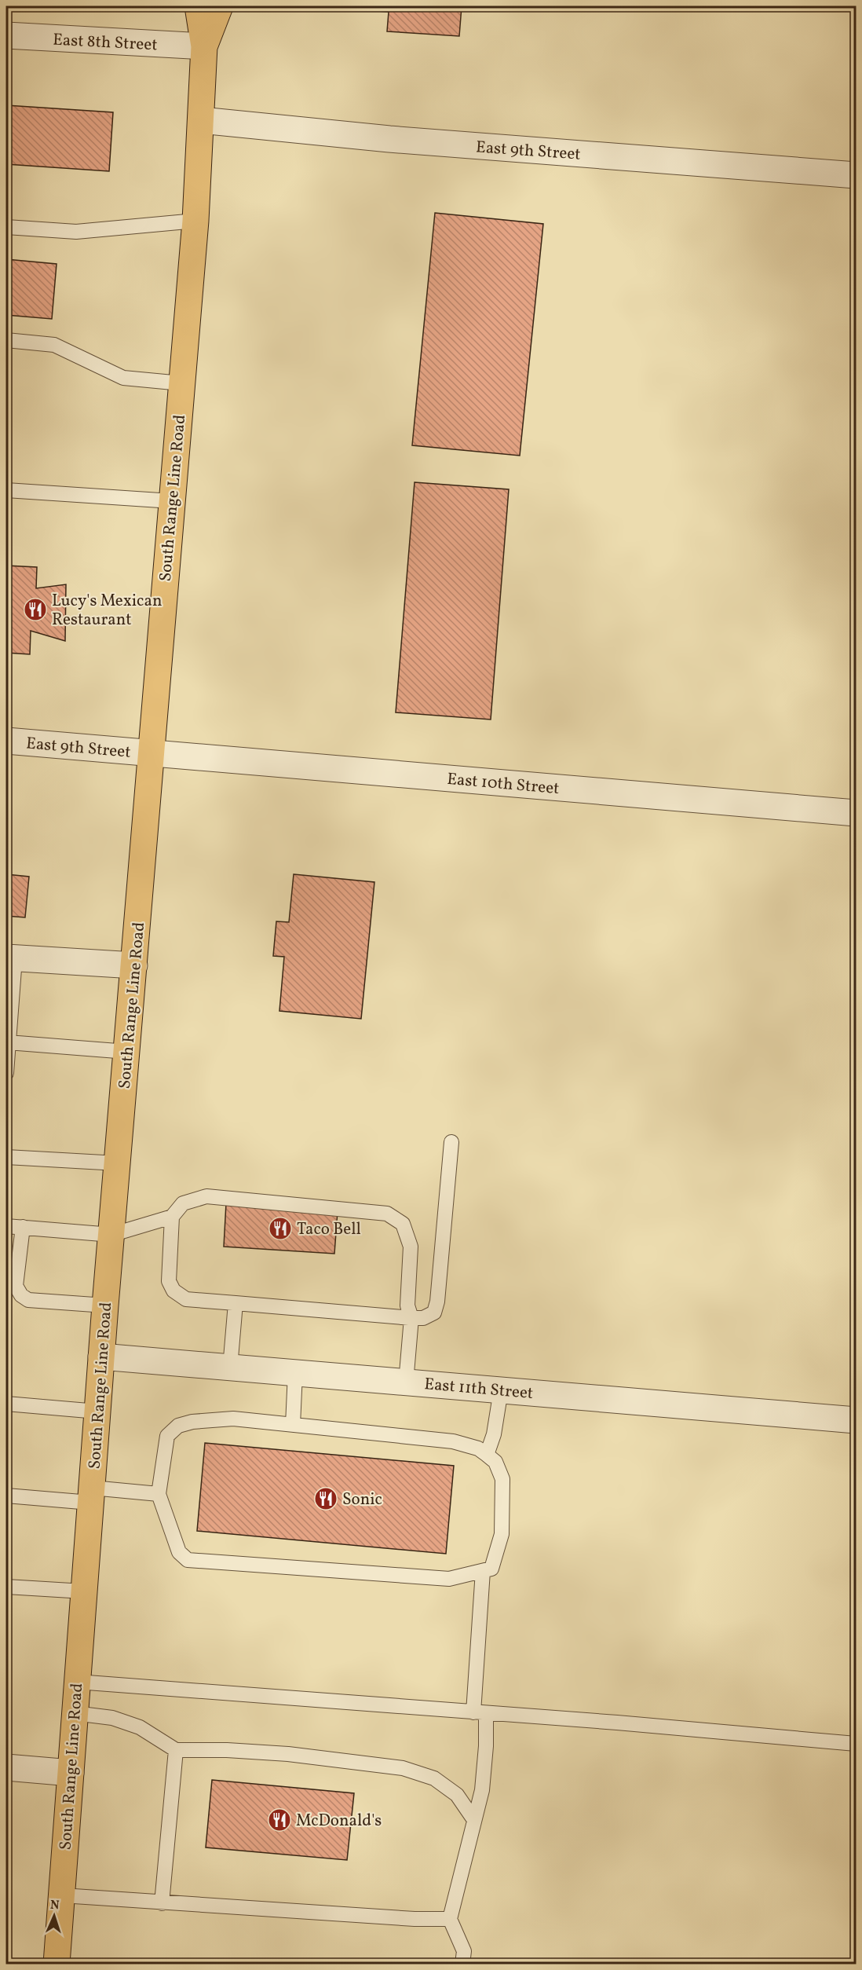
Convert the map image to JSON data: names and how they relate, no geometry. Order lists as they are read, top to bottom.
{
  "streets": {
    "main road": ["South Range Line Road"],
    "street": [
      "East 8th Street",
      "East 9th Street",
      "East 10th Street",
      "East 11th Street"
    ]
  },
  "crossings": [
    ["East 8th Street", "South Range Line Road"],
    ["East 9th Street", "South Range Line Road"],
    ["East 9th Street", "East 10th Street"],
    ["South Range Line Road", "East 10th Street"],
    ["South Range Line Road", "East 11th Street"]
  ],
  "places": {
    "restaurant": [
      "Lucy's Mexican Restaurant",
      "Taco Bell",
      "Sonic",
      "McDonald's"
    ]
  },
  "north": "top"
}
